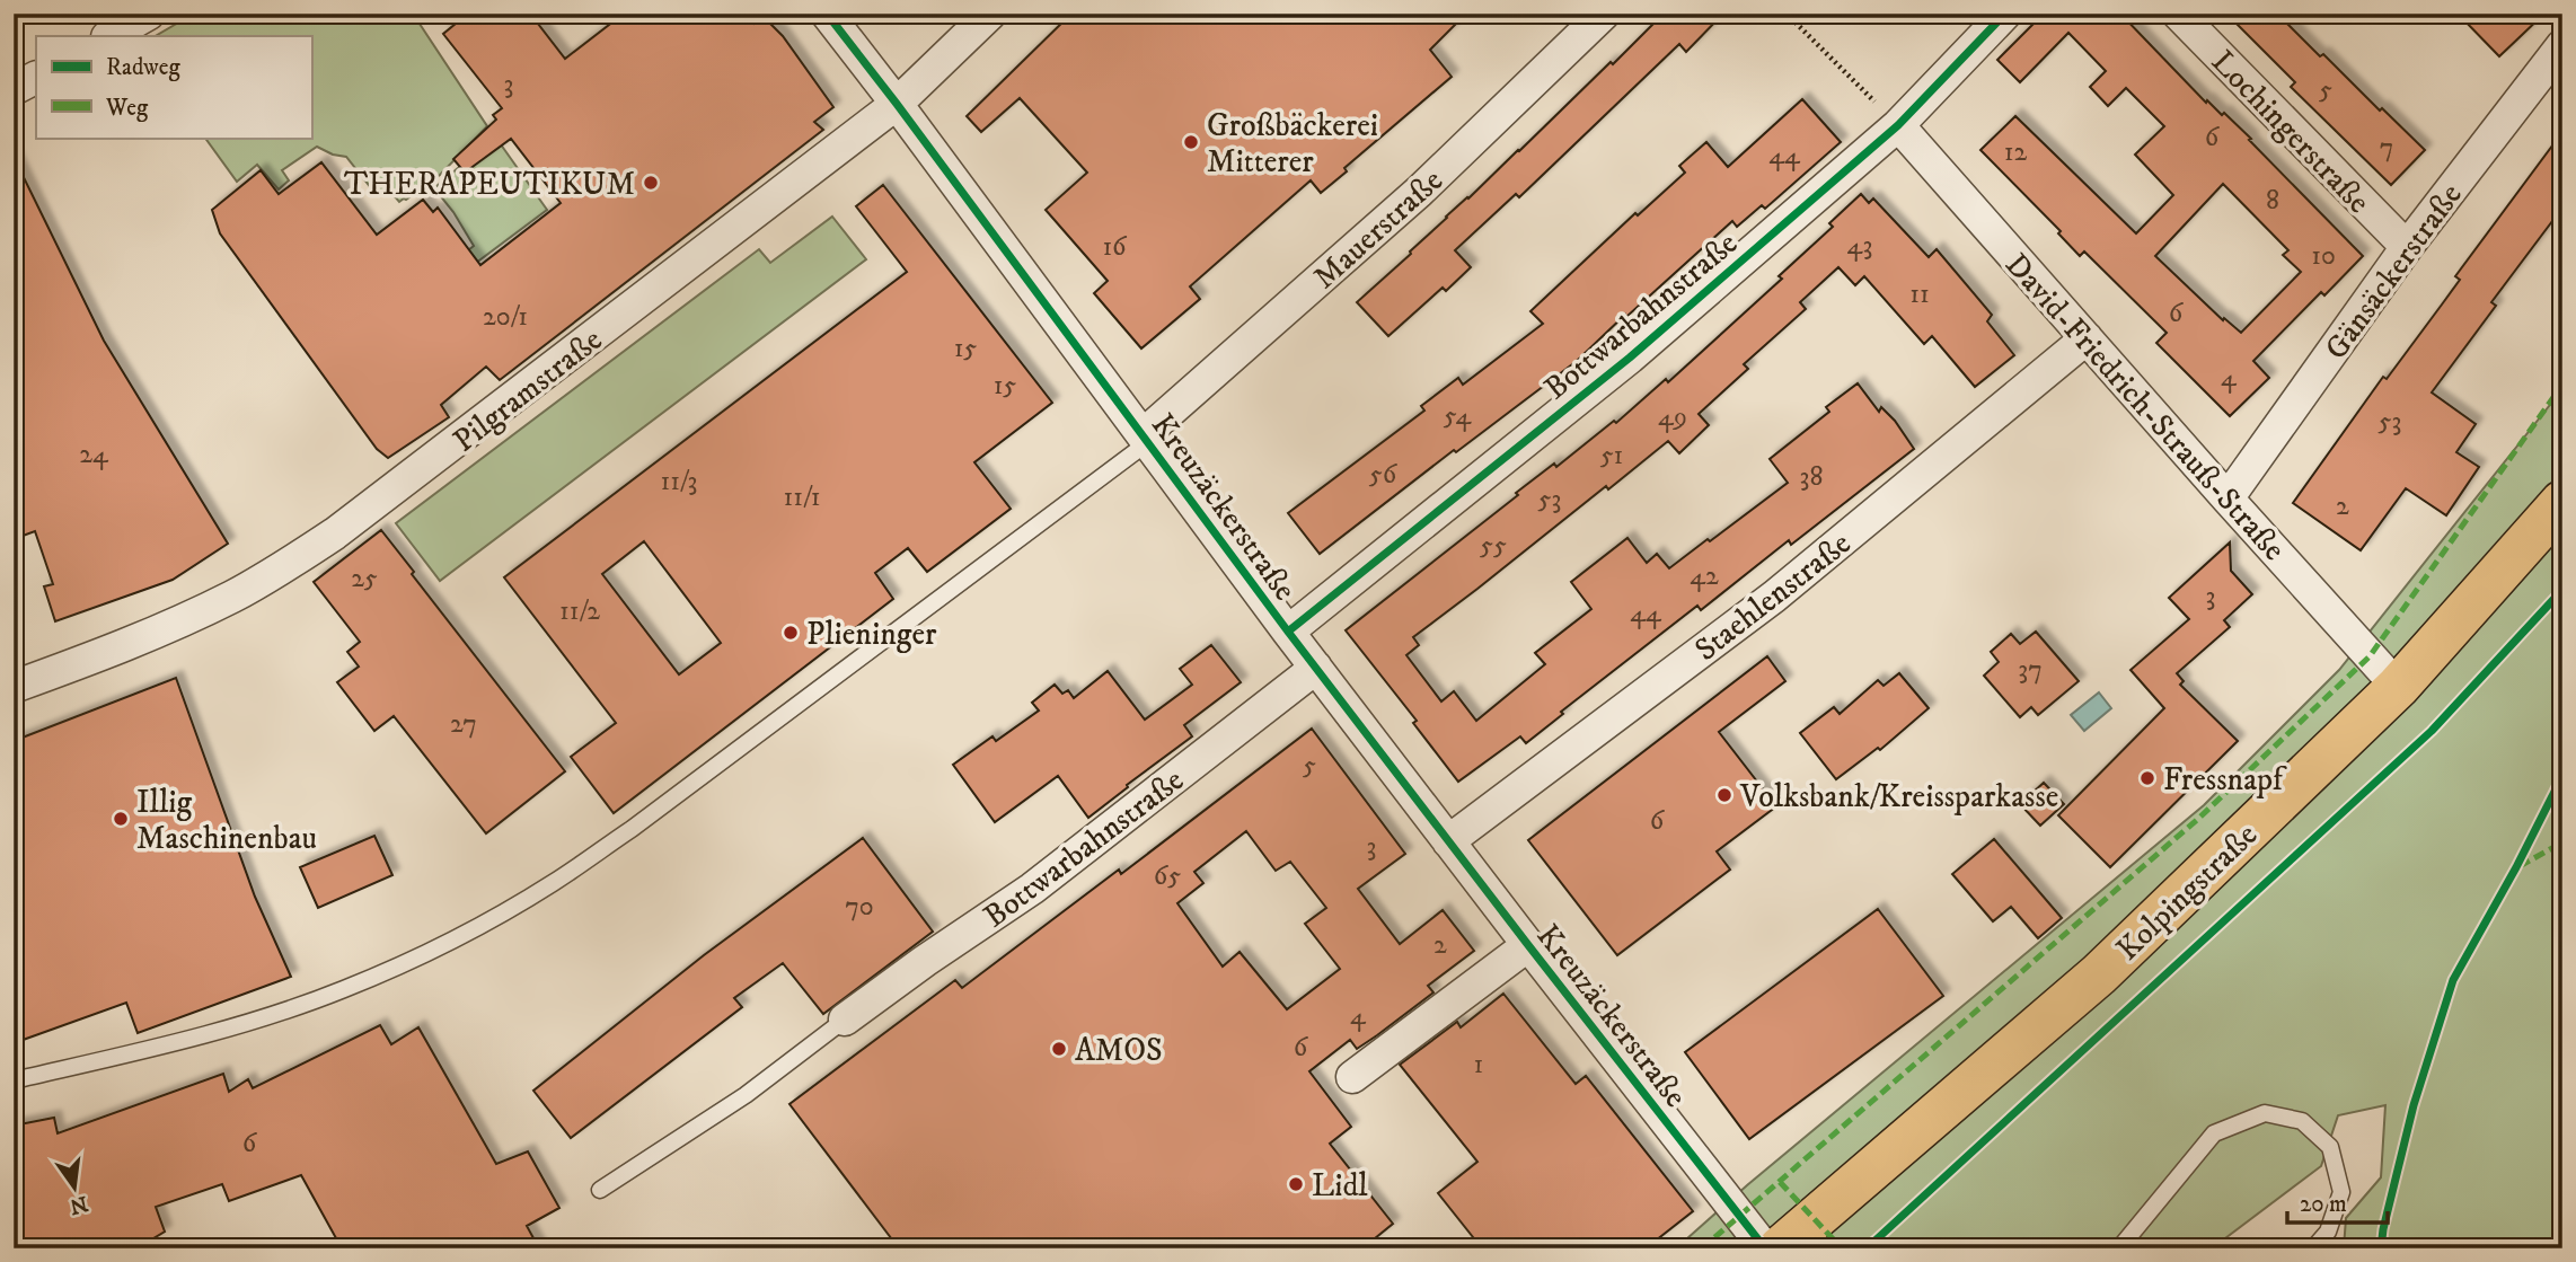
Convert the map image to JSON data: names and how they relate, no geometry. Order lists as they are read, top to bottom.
{
  "streets": {
    "main road": ["Kolpingstraße"],
    "street": [
      "Lochingerstraße",
      "Mauerstraße",
      "Gänsäckerstraße",
      "Bottwarbahnstraße",
      "Pilgramstraße",
      "David-Friedrich-Strauß-Straße",
      "Kreuzäckerstraße",
      "Staehlenstraße"
    ]
  },
  "crossings": [
    ["Lochingerstraße", "Gänsäckerstraße"],
    ["Mauerstraße", "Kreuzäckerstraße"],
    ["Gänsäckerstraße", "David-Friedrich-Strauß-Straße"],
    ["Bottwarbahnstraße", "David-Friedrich-Strauß-Straße"],
    ["Bottwarbahnstraße", "Kreuzäckerstraße"],
    ["Pilgramstraße", "Kreuzäckerstraße"],
    ["David-Friedrich-Strauß-Straße", "Staehlenstraße"],
    ["David-Friedrich-Strauß-Straße", "Kolpingstraße"],
    ["Kreuzäckerstraße", "Staehlenstraße"]
  ],
  "places": [
    "Großbäckerei Mitterer",
    "THERAPEUTIKUM",
    "Plieninger",
    "Fressnapf",
    "Volksbank/Kreissparkasse",
    "Illig Maschinenbau",
    "AMOS",
    "Lidl"
  ],
  "house_numbers": [
    "3",
    "5",
    "6",
    "7",
    "12",
    "44",
    "8",
    "43",
    "16",
    "10",
    "11",
    "6",
    "20/1",
    "15",
    "4",
    "15",
    "54",
    "49",
    "53",
    "24",
    "51",
    "56",
    "38",
    "11/3",
    "11/1",
    "53",
    "2",
    "55",
    "42",
    "25",
    "3",
    "11/2",
    "44",
    "37",
    "27",
    "5",
    "6",
    "3",
    "65",
    "70",
    "2",
    "4",
    "6",
    "1",
    "6"
  ],
  "legend": ["Radweg", "Weg"],
  "scale_bar": "20 m",
  "north": "bottom"
}
